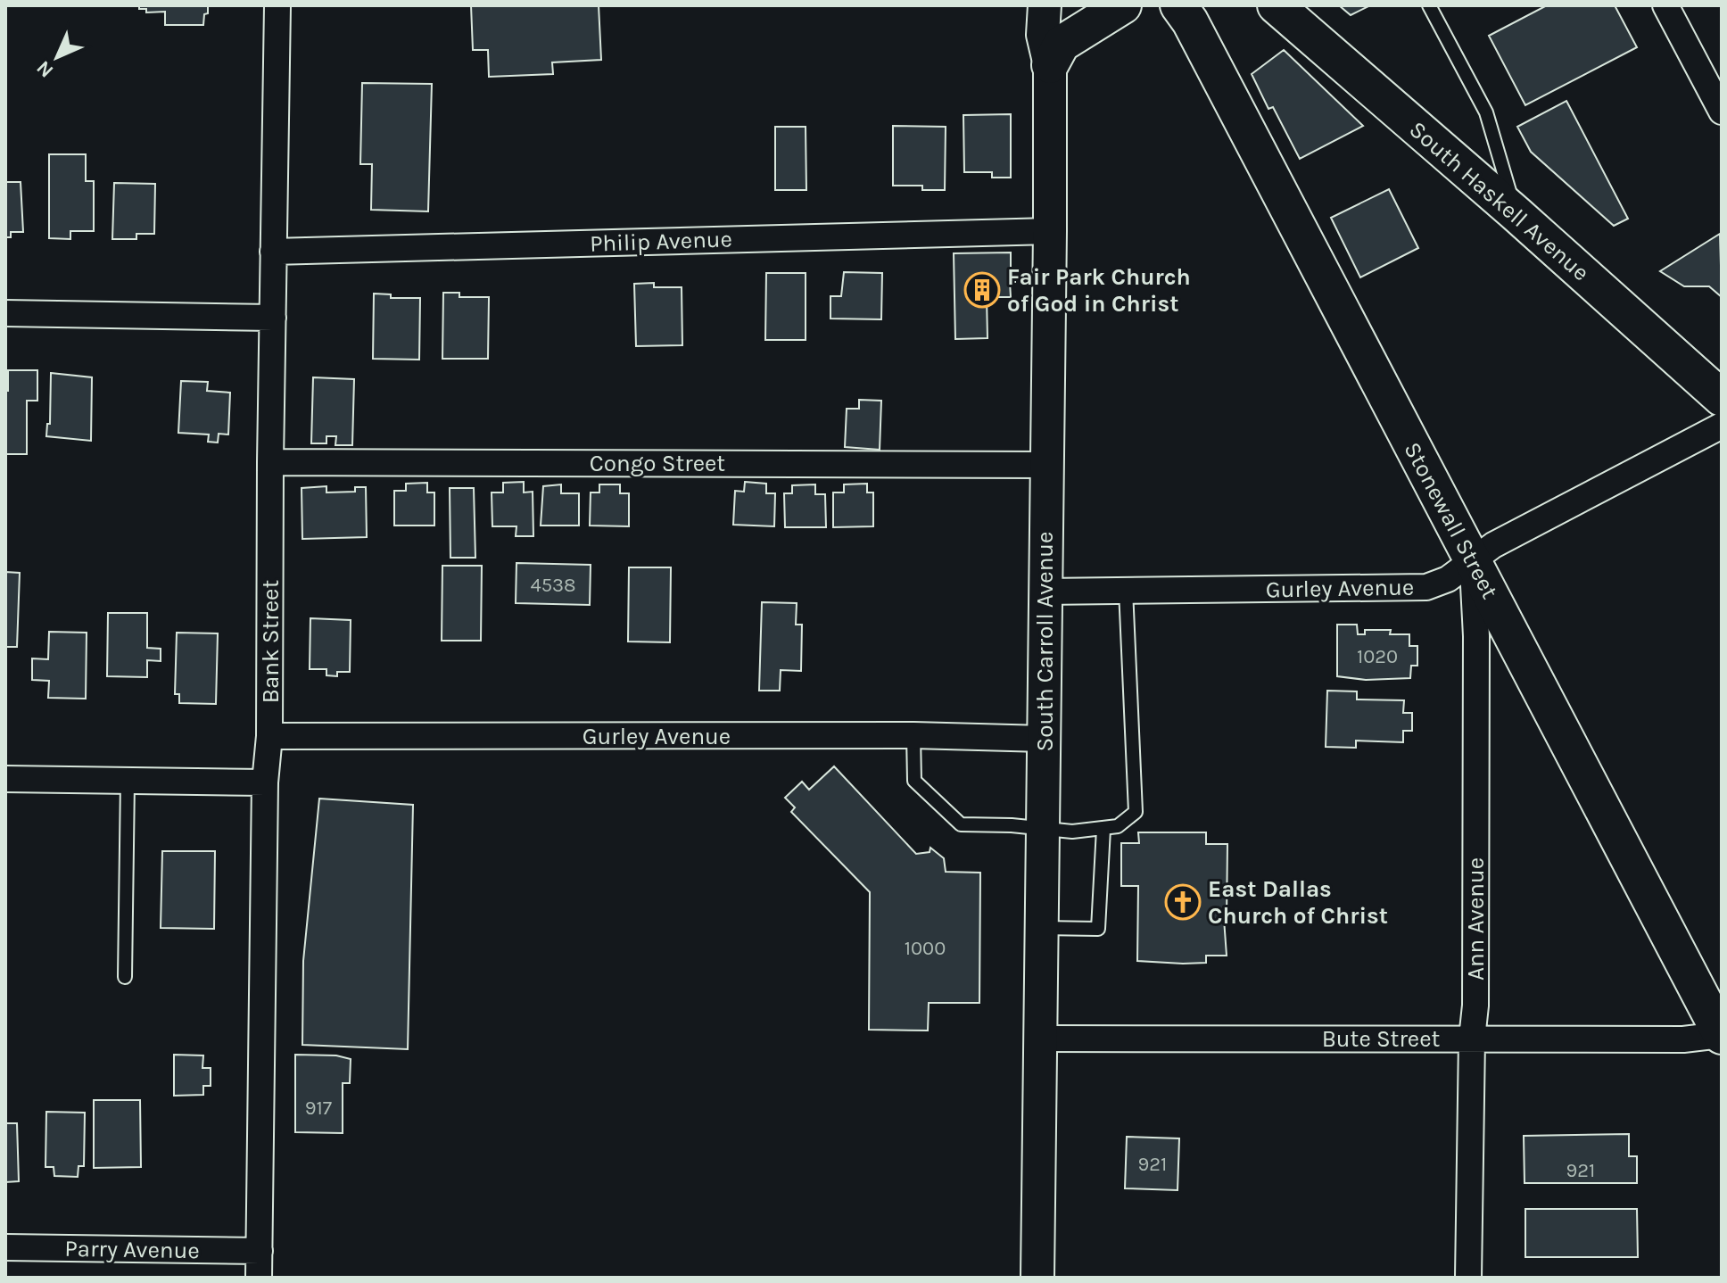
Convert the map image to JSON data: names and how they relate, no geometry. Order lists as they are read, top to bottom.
{
  "streets": {
    "main road": ["South Haskell Avenue", "Stonewall Street"],
    "street": [
      "Philip Avenue",
      "Congo Street",
      "Gurley Avenue",
      "Bank Street",
      "South Carroll Avenue",
      "Ann Avenue",
      "Bute Street",
      "Parry Avenue"
    ]
  },
  "crossings": [
    ["Philip Avenue", "Bank Street"],
    ["Philip Avenue", "South Carroll Avenue"],
    ["Congo Street", "Bank Street"],
    ["Congo Street", "South Carroll Avenue"],
    ["Stonewall Street", "Gurley Avenue"],
    ["Stonewall Street", "Ann Avenue"],
    ["Stonewall Street", "Bute Street"],
    ["Gurley Avenue", "Bank Street"],
    ["Gurley Avenue", "South Carroll Avenue"],
    ["Gurley Avenue", "Ann Avenue"],
    ["Bank Street", "Parry Avenue"],
    ["South Carroll Avenue", "Bute Street"],
    ["Ann Avenue", "Bute Street"]
  ],
  "places": {
    "building": ["Fair Park Church of God in Christ"],
    "church": ["East Dallas Church of Christ"]
  },
  "house_numbers": [
    "4538",
    "1020",
    "1000",
    "917",
    "921",
    "921"
  ],
  "north": "bottom left"
}
